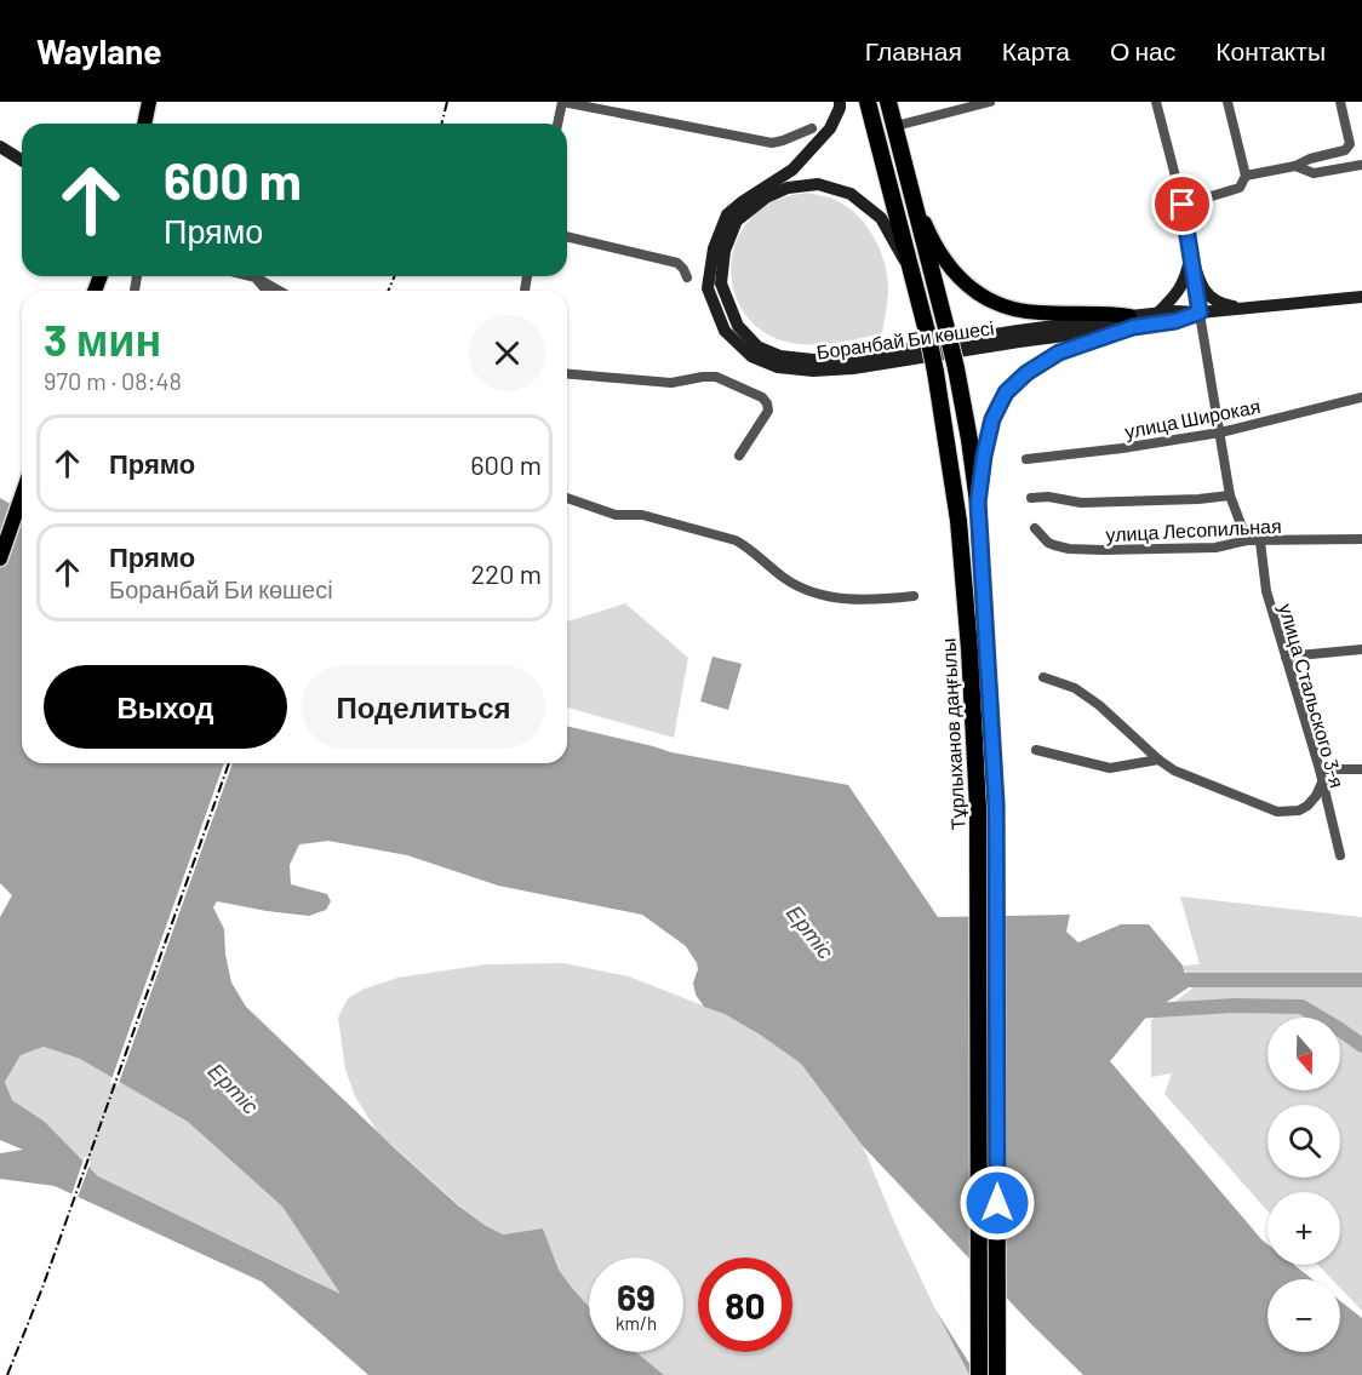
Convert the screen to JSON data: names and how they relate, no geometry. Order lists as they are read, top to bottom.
{
  "streets": {
    "highway": ["Тұрлыханов даңғылы"],
    "main road": ["Боранбай Би көшесі"],
    "street": ["улица Широкая", "улица Лесопильная", "улица Стальского 3-я"]
  },
  "crossings": [
    ["улица Лесопильная", "улица Стальского 3-я"]
  ],
  "water": ["Ертіс"],
  "north": "bottom",
  "page": {
    "header": "Waylane",
    "nav": [
      "Главная",
      "Карта",
      "О нас",
      "Контакты"
    ],
    "turn": ["600 m", "Прямо"],
    "heading": ["3 мин", "970 m · 08:48"],
    "list": [
      {
        "name": "Прямо",
        "value": "600 m"
      },
      {
        "name": "Прямо",
        "note": "Боранбай Би көшесі",
        "value": "220 m"
      }
    ],
    "buttons": ["Выход", "Поделиться"],
    "map_buttons": ["+", "−"],
    "speed": "69 km/h",
    "limit": "80"
  }
}
